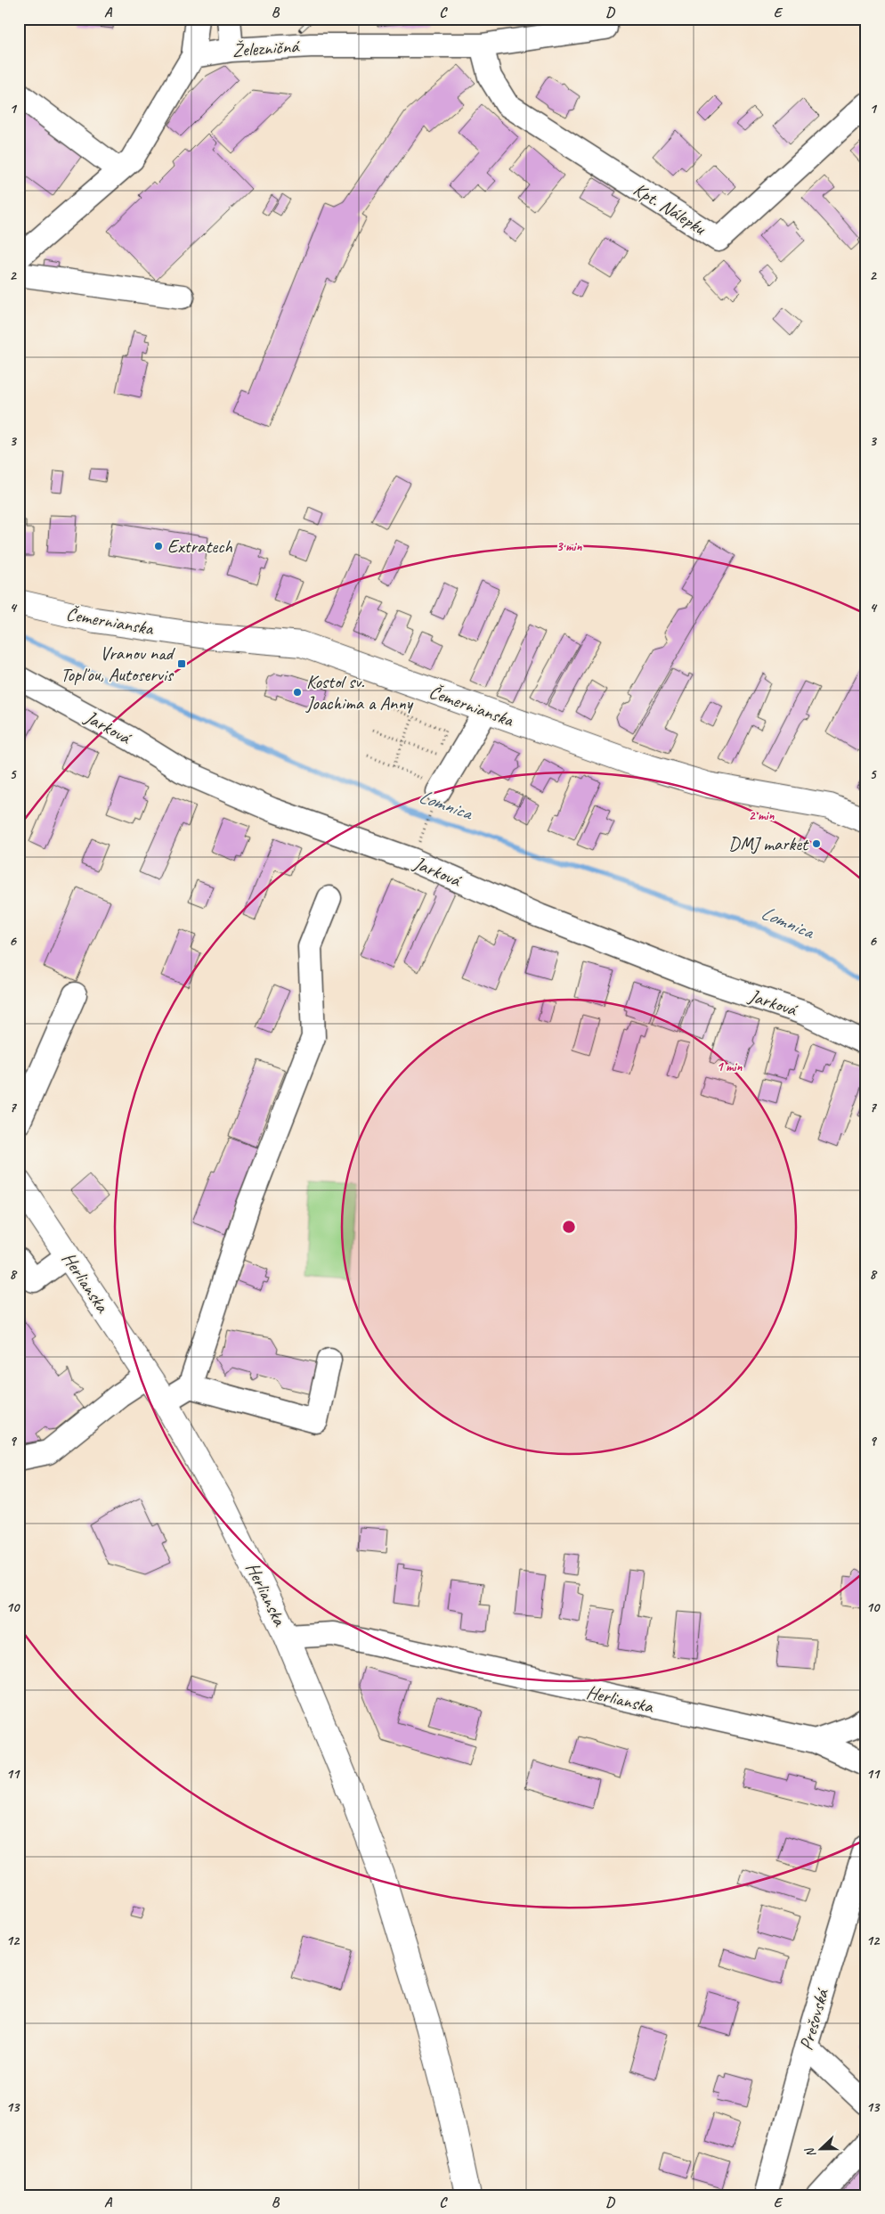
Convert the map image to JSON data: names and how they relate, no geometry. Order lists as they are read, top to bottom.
{
  "streets": {
    "main road": ["Čemernianska", "Herlianska"],
    "street": [
      "Železničná",
      "Kpt. Nálepku",
      "Jarková",
      "Prešovská"
    ]
  },
  "crossings": [
    ["Železničná", "Kpt. Nálepku"]
  ],
  "water": ["Lomnica"],
  "places": {
    "other": ["Extratech", "Kostol sv. Joachima a Anny", "DMJ market"],
    "transit": ["Vranov nad Topľou, Autoservis"]
  },
  "north": "left",
  "grid": {
    "columns": [
      "A",
      "B",
      "C",
      "D",
      "E"
    ],
    "rows": [
      "1",
      "2",
      "3",
      "4",
      "5",
      "6",
      "7",
      "8",
      "9",
      "10",
      "11",
      "12",
      "13"
    ]
  },
  "rings": ["3 min", "2 min", "1 min"]
}
